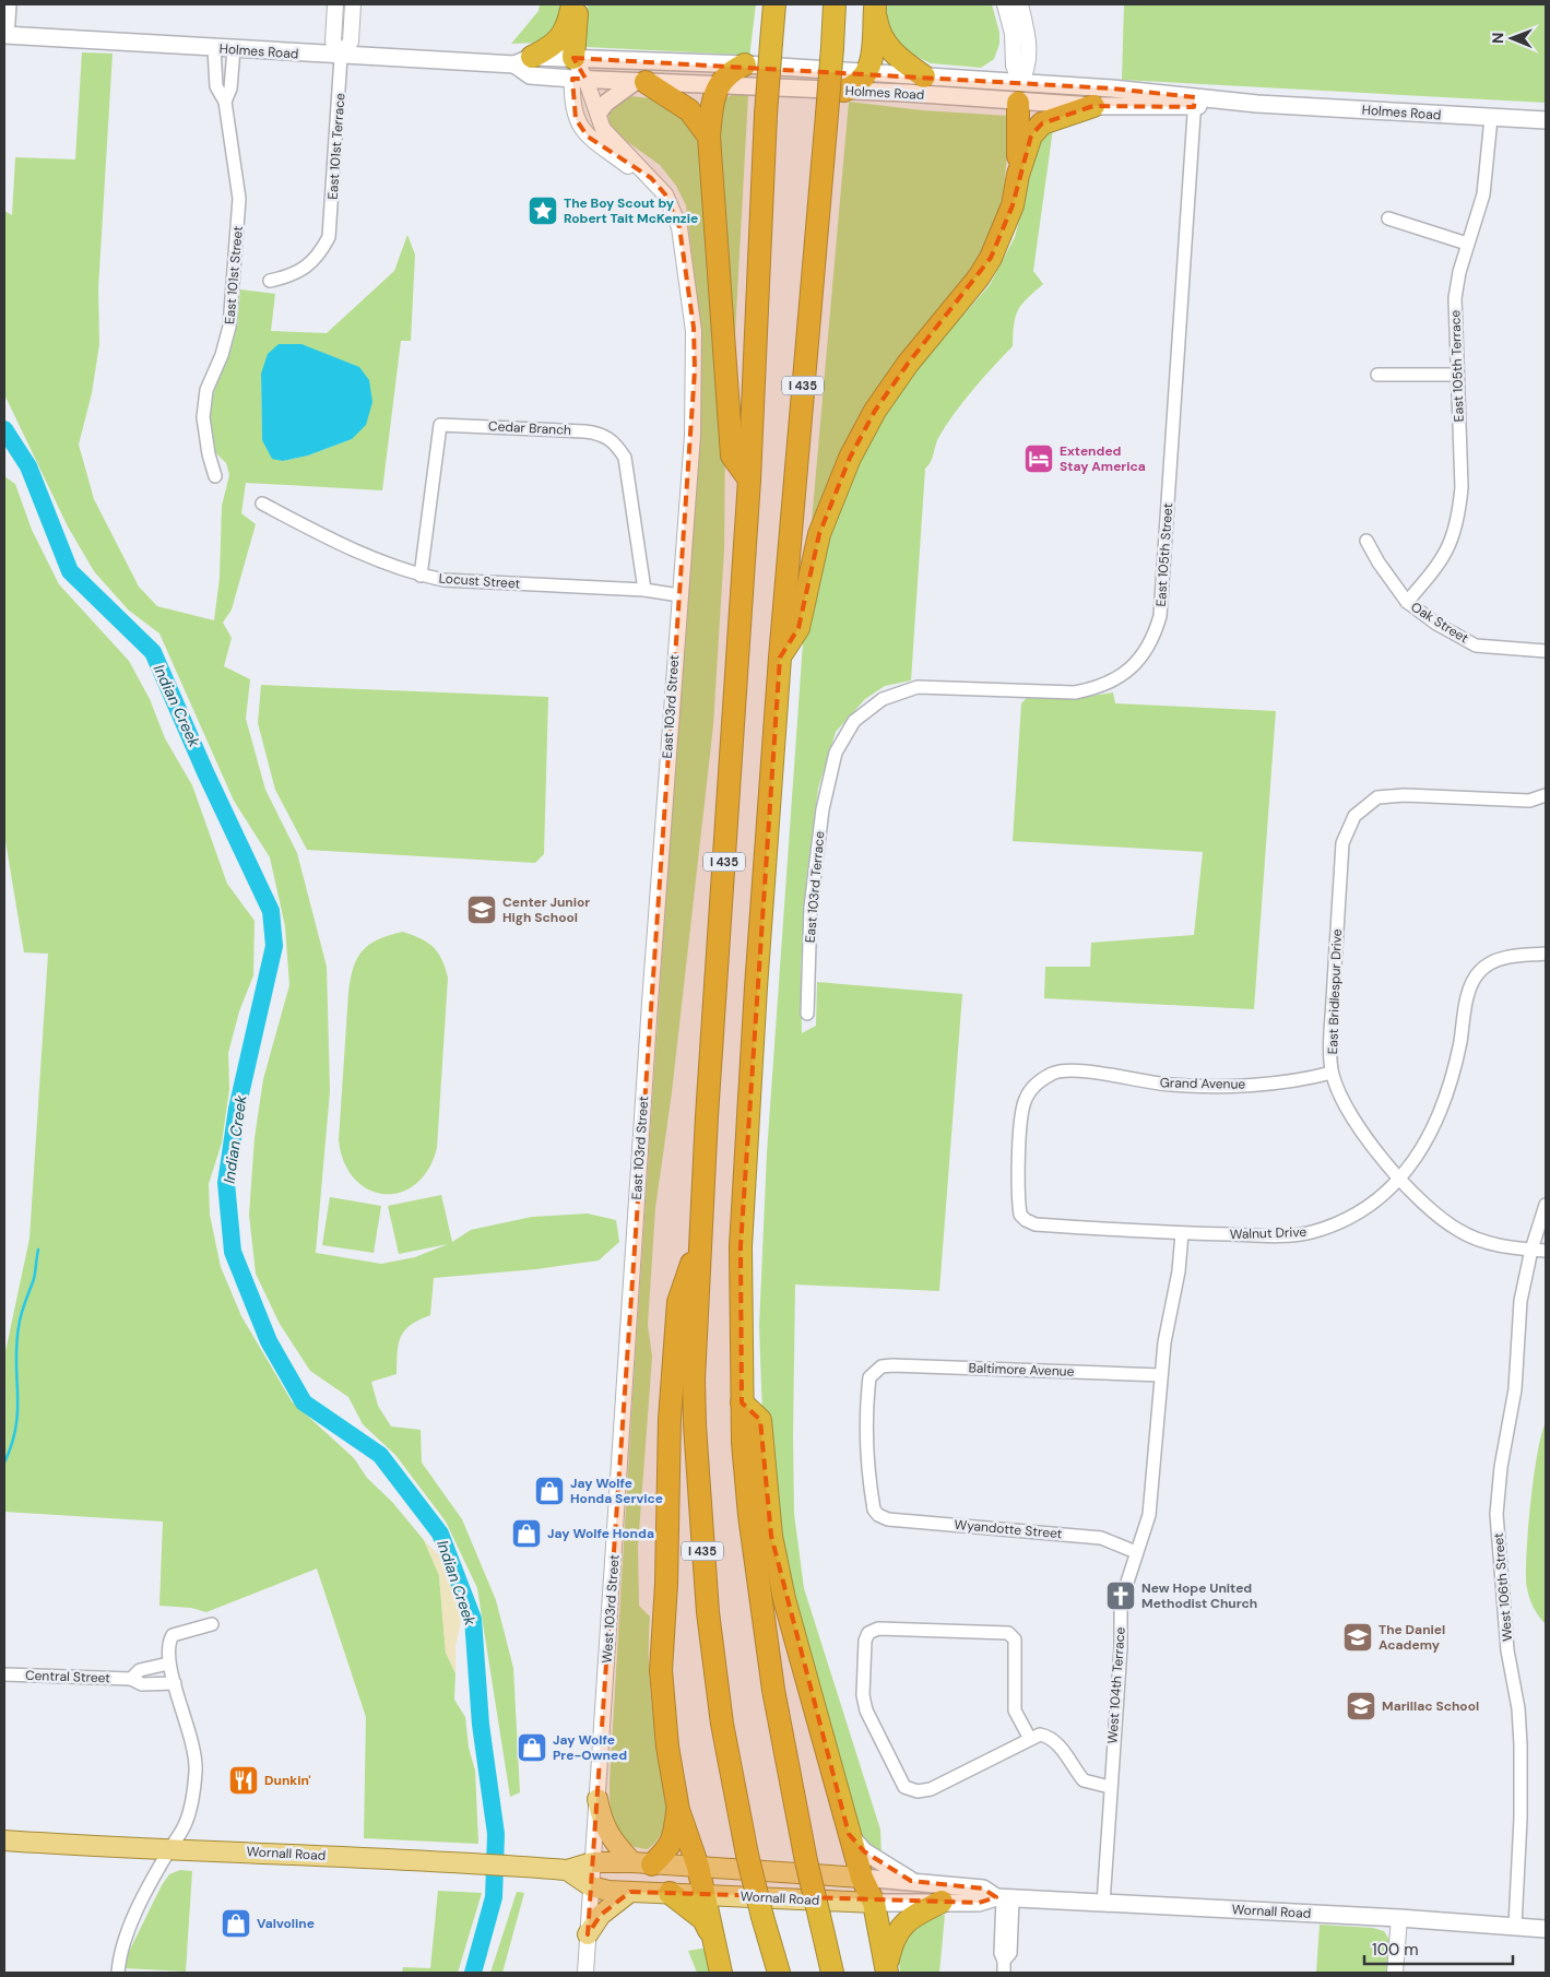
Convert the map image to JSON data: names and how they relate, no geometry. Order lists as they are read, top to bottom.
{
  "streets": {
    "highway": ["I 435"],
    "main road": ["Holmes Road", "Wornall Road"],
    "street": [
      "East 101st Terrace",
      "East 101st Street",
      "East 105th Terrace",
      "Cedar Branch",
      "East 105th Street",
      "Locust Street",
      "Oak Street",
      "East 103rd Street",
      "East 103rd Terrace",
      "East Bridlespur Drive",
      "Grand Avenue",
      "Walnut Drive",
      "Baltimore Avenue",
      "Wyandotte Street",
      "West 106th Street",
      "West 103rd Street",
      "Central Street",
      "West 104th Terrace"
    ]
  },
  "crossings": [
    ["Holmes Road", "East 101st Terrace"],
    ["Holmes Road", "East 101st Street"],
    ["Holmes Road", "East 105th Terrace"],
    ["Holmes Road", "East 105th Street"],
    ["Holmes Road", "East 103rd Street"],
    ["East 105th Terrace", "Oak Street"],
    ["Cedar Branch", "Locust Street"],
    ["East 105th Street", "East 103rd Terrace"],
    ["Locust Street", "East 103rd Street"],
    ["East 103rd Street", "West 103rd Street"],
    ["East Bridlespur Drive", "Grand Avenue"],
    ["East Bridlespur Drive", "Walnut Drive"],
    ["East Bridlespur Drive", "West 106th Street"],
    ["Grand Avenue", "Walnut Drive"],
    ["Walnut Drive", "West 104th Terrace"],
    ["Baltimore Avenue", "Wyandotte Street"],
    ["Baltimore Avenue", "West 104th Terrace"],
    ["Wyandotte Street", "West 104th Terrace"],
    ["West 106th Street", "Wornall Road"],
    ["West 103rd Street", "Wornall Road"],
    ["West 104th Terrace", "Wornall Road"]
  ],
  "water": ["Indian Creek"],
  "places": {
    "place": ["The Boy Scout by Robert Tait McKenzie"],
    "hotel": ["Extended Stay America"],
    "school or university": ["Center Junior High School", "The Daniel Academy", "Marillac School"],
    "shop": [
      "Jay Wolfe Honda Service",
      "Jay Wolfe Honda",
      "Jay Wolfe Pre-Owned",
      "Valvoline"
    ],
    "church": ["New Hope United Methodist Church"],
    "restaurant": ["Dunkin'"]
  },
  "scale_bar": "100 m",
  "north": "left"
}
